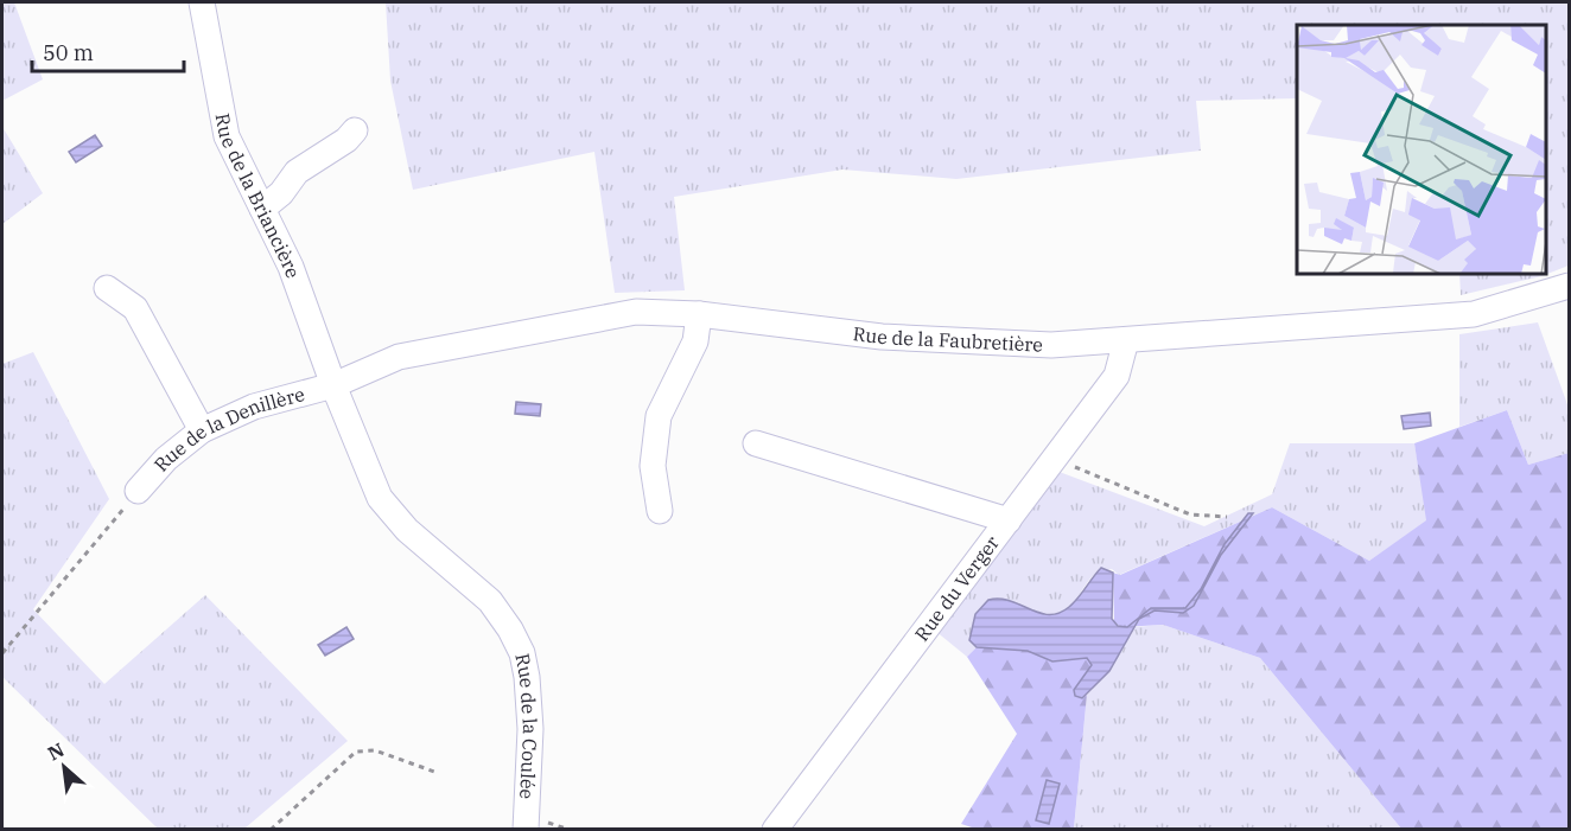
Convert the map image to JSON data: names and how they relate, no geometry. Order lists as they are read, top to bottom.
{
  "streets": {
    "street": [
      "Rue de la Briancière",
      "Rue de la Faubretière",
      "Rue de la Denillère",
      "Rue du Verger",
      "Rue de la Coulée"
    ]
  },
  "crossings": [
    ["Rue de la Briancière", "Rue de la Faubretière"],
    ["Rue de la Briancière", "Rue de la Denillère"],
    ["Rue de la Briancière", "Rue de la Coulée"],
    ["Rue de la Faubretière", "Rue de la Denillère"],
    ["Rue de la Faubretière", "Rue du Verger"]
  ],
  "scale_bar": "50 m",
  "north": "top left"
}
